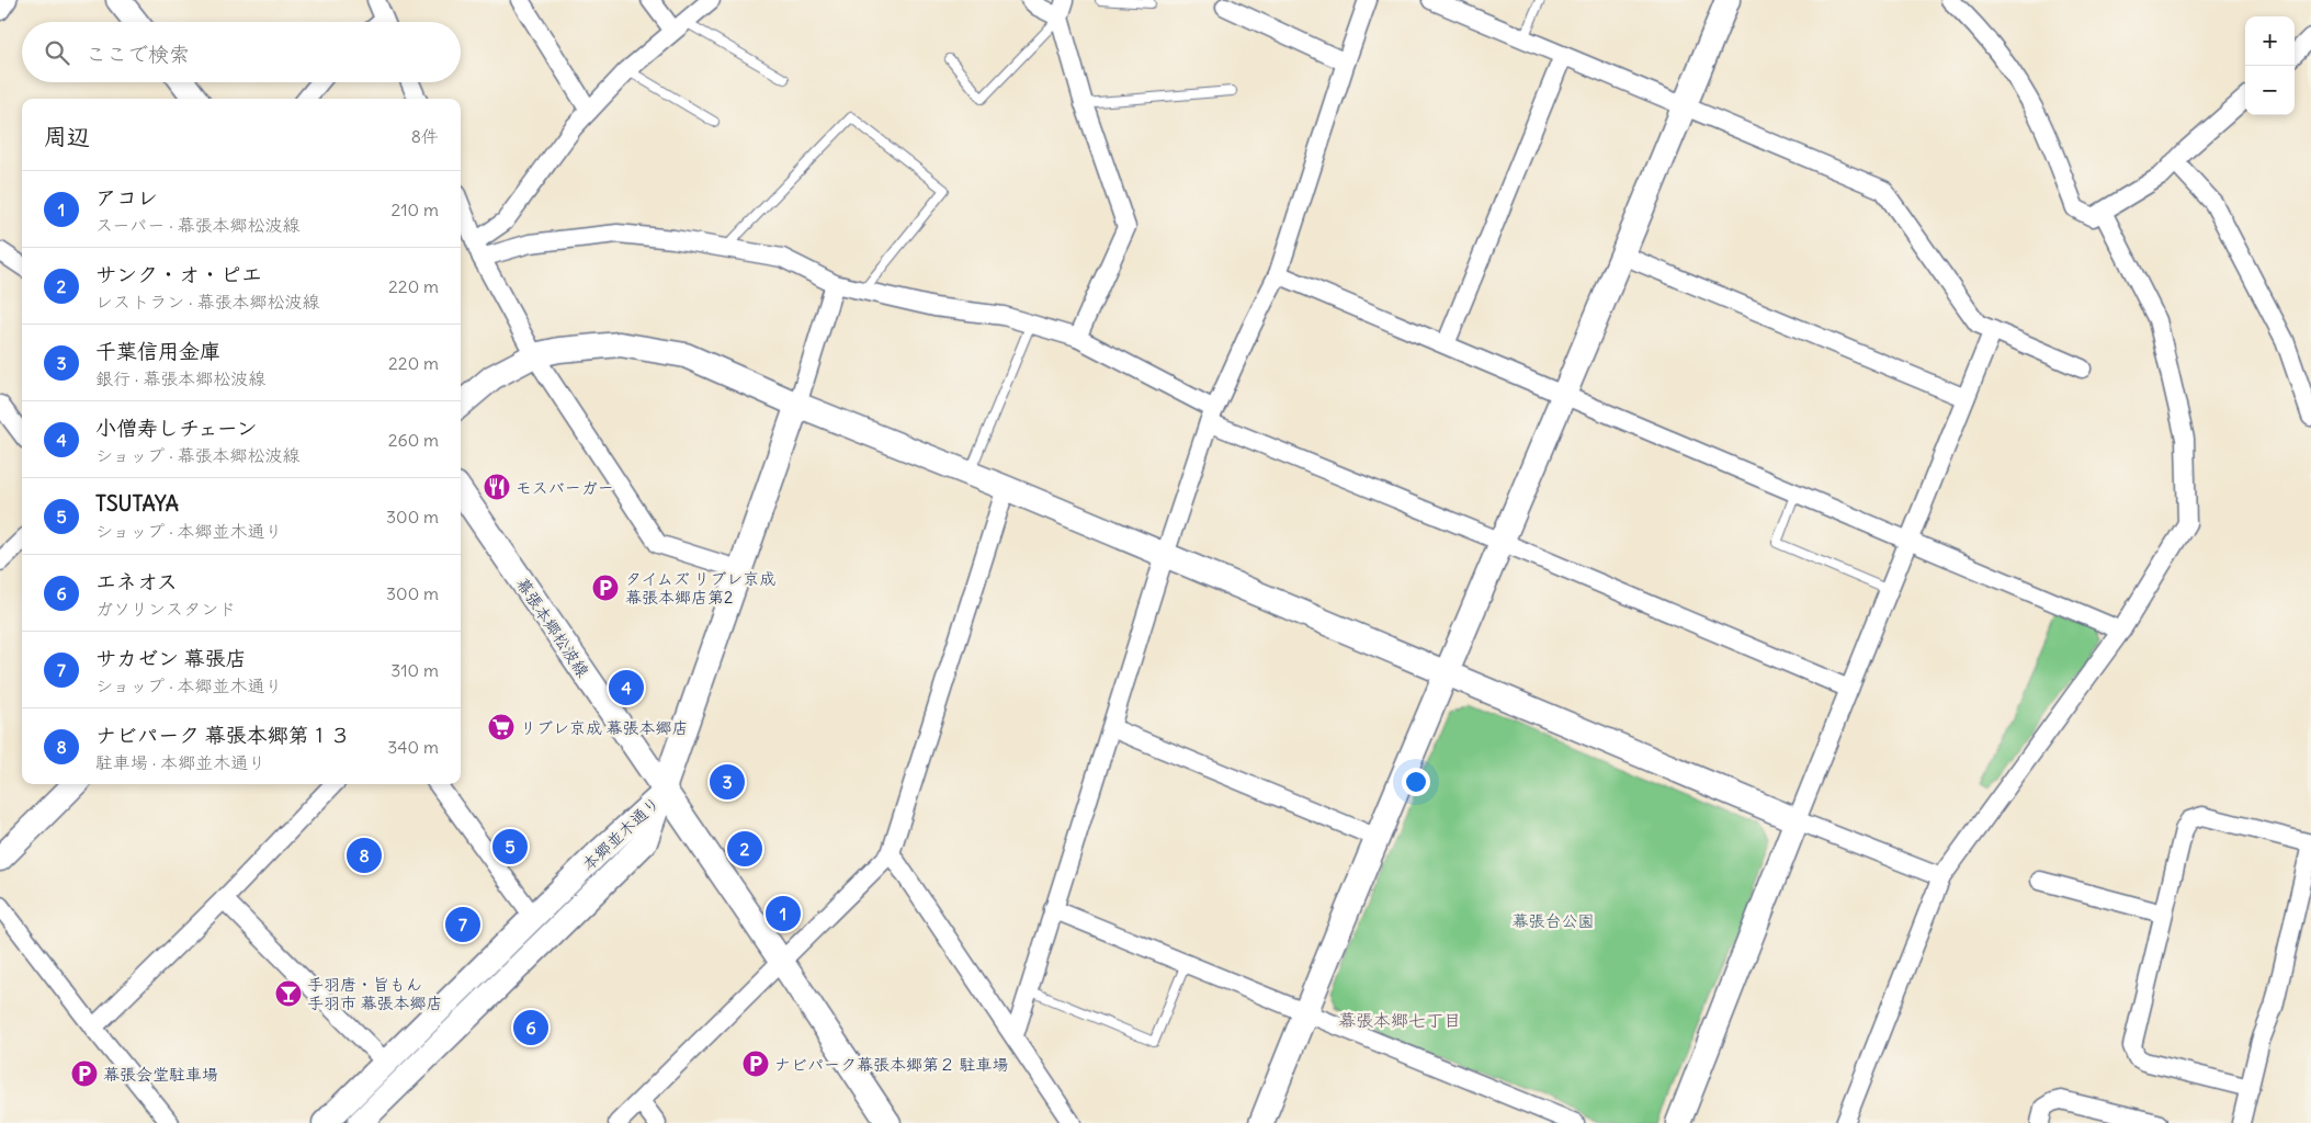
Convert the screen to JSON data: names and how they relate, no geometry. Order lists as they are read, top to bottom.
{
  "streets": {
    "street": ["幕張本郷松波線", "本郷並木通り"]
  },
  "crossings": [
    ["幕張本郷松波線", "本郷並木通り"]
  ],
  "districts": ["幕張本郷七丁目"],
  "parks": ["幕張台公園"],
  "places": {
    "restaurant": ["モスバーガー"],
    "parking": ["タイムズ リブレ京成 幕張本郷店第2", "ナビパーク幕張本郷第２ 駐車場", "幕張会堂駐車場"],
    "supermarket": ["リブレ京成 幕張本郷店"],
    "bar": ["手羽唐・旨もん 手羽市 幕張本郷店"]
  },
  "page": {
    "map_buttons": ["+", "−"],
    "search": "ここで検索",
    "heading": ["周辺", "8件"],
    "list": [
      {
        "mark": "1",
        "name": "アコレ",
        "note": "スーパー · 幕張本郷松波線",
        "value": "210 m"
      },
      {
        "mark": "2",
        "name": "サンク・オ・ピエ",
        "note": "レストラン · 幕張本郷松波線",
        "value": "220 m"
      },
      {
        "mark": "3",
        "name": "千葉信用金庫",
        "note": "銀行 · 幕張本郷松波線",
        "value": "220 m"
      },
      {
        "mark": "4",
        "name": "小僧寿しチェーン",
        "note": "ショップ · 幕張本郷松波線",
        "value": "260 m"
      },
      {
        "mark": "5",
        "name": "TSUTAYA",
        "note": "ショップ · 本郷並木通り",
        "value": "300 m"
      },
      {
        "mark": "6",
        "name": "エネオス",
        "note": "ガソリンスタンド",
        "value": "300 m"
      },
      {
        "mark": "7",
        "name": "サカゼン 幕張店",
        "note": "ショップ · 本郷並木通り",
        "value": "310 m"
      },
      {
        "mark": "8",
        "name": "ナビパーク 幕張本郷第１３",
        "note": "駐車場 · 本郷並木通り",
        "value": "340 m"
      }
    ],
    "pins": [
      "4",
      "3",
      "5",
      "2",
      "8",
      "1",
      "7",
      "6"
    ]
  }
}
